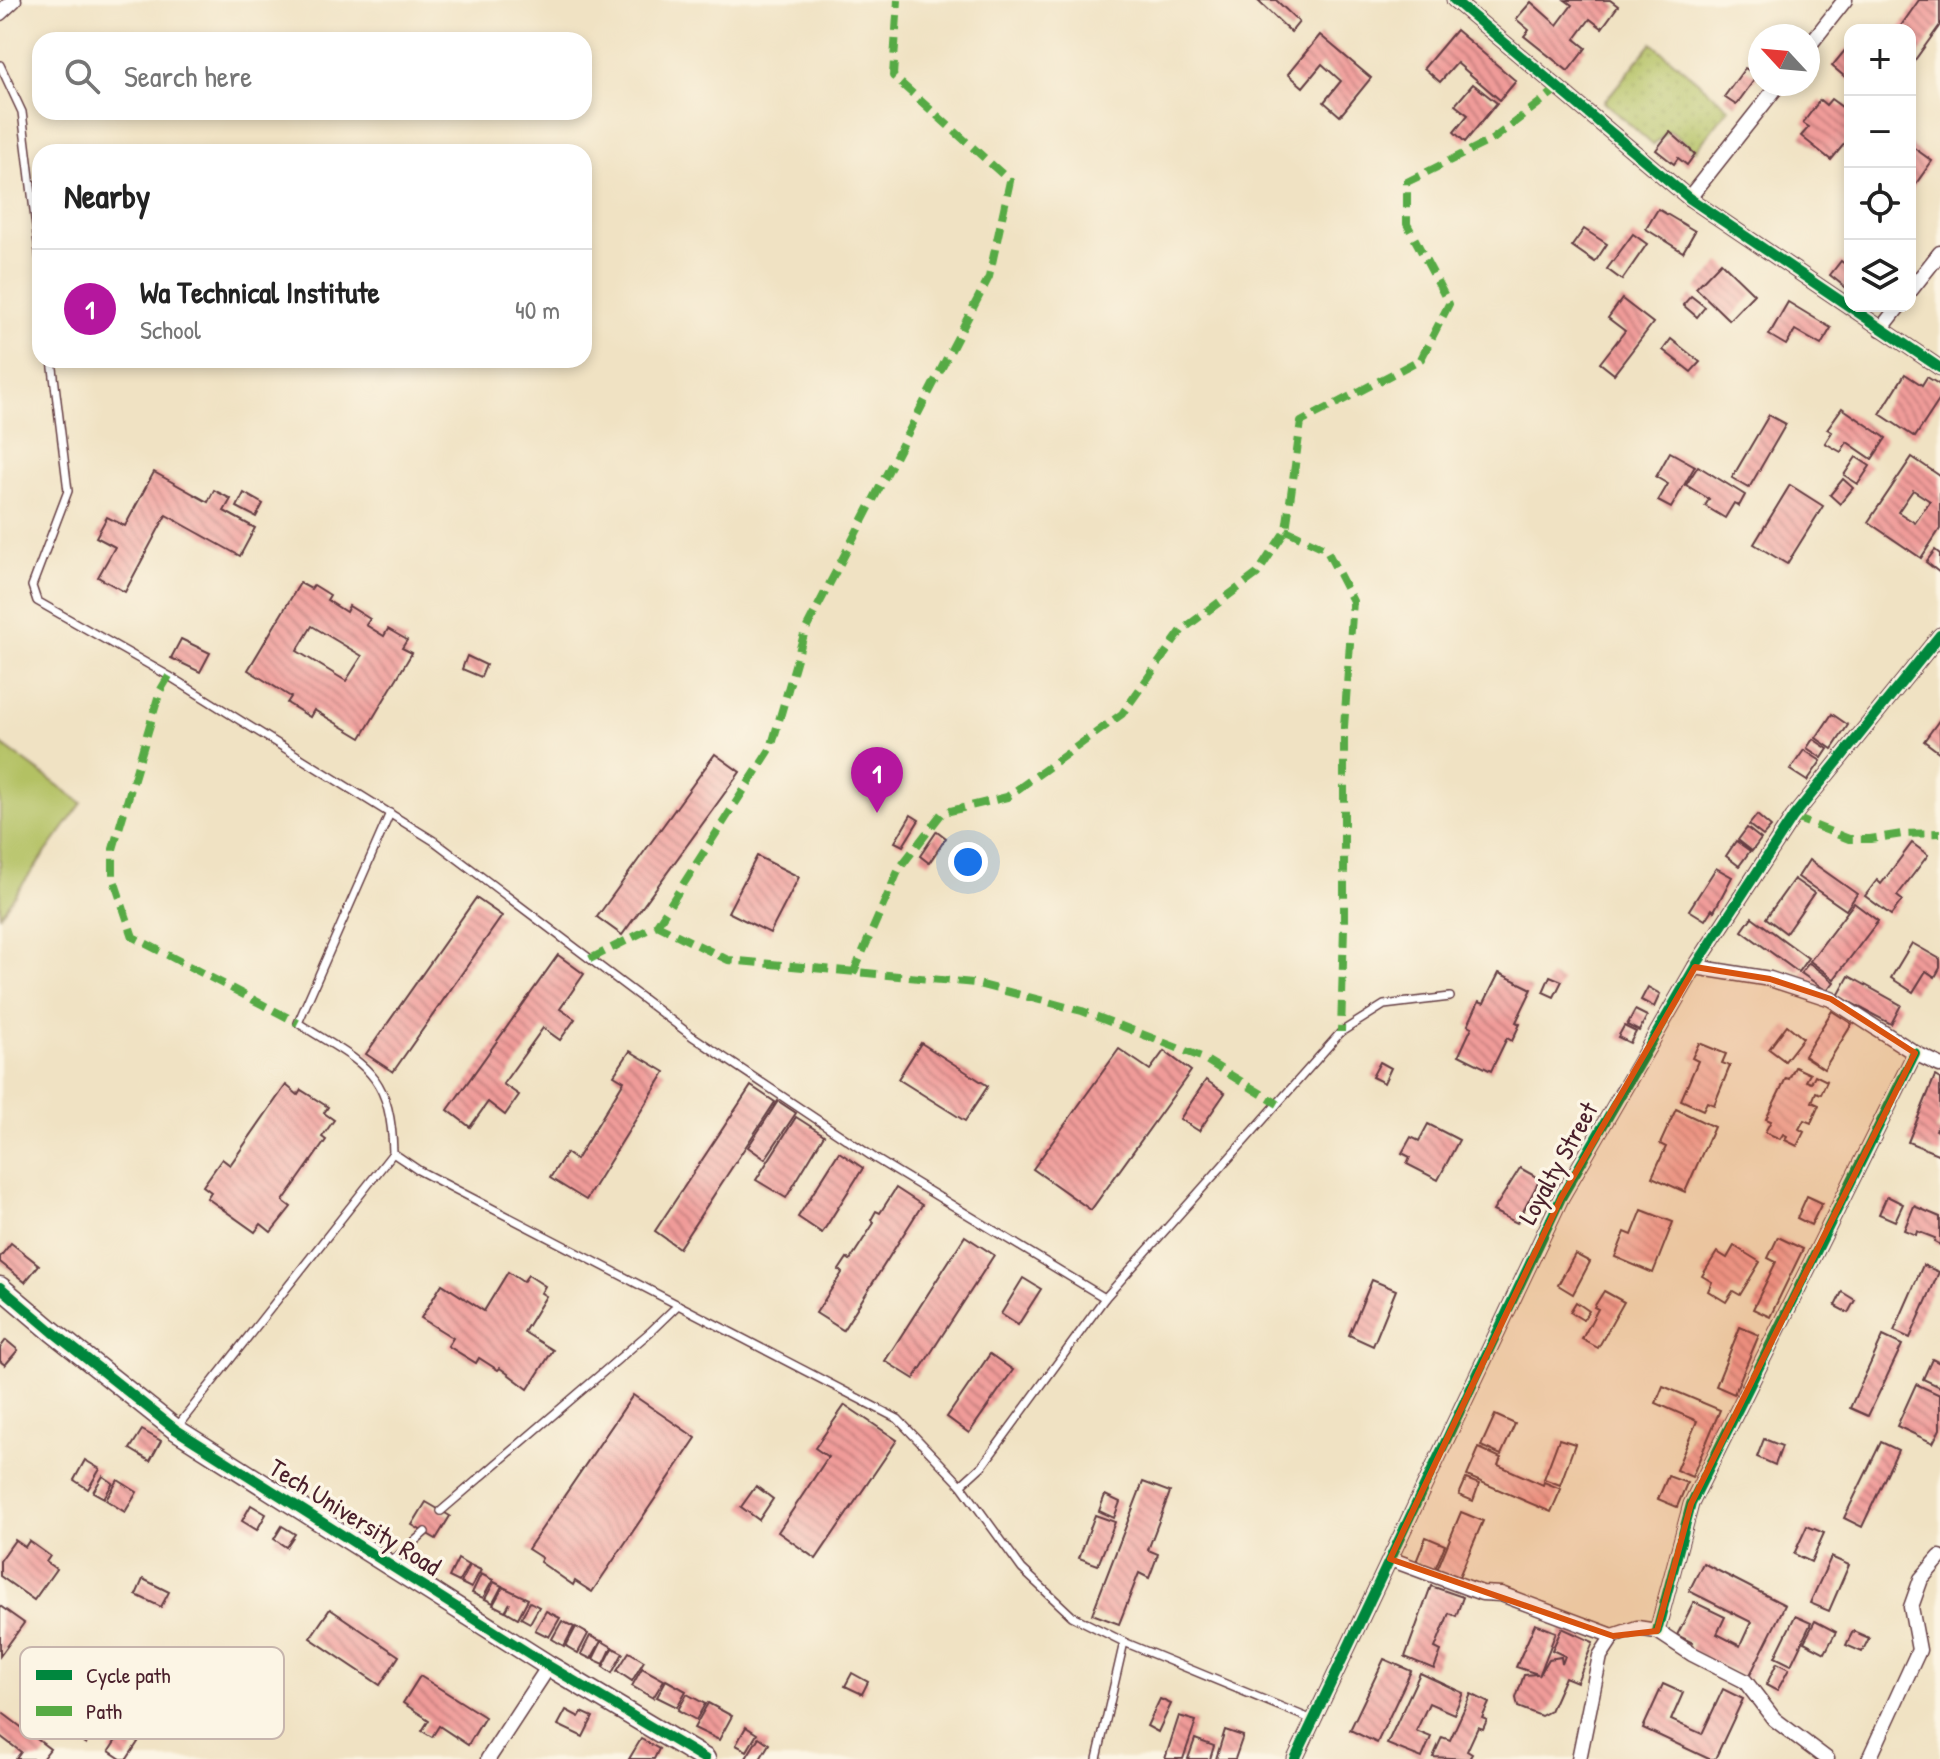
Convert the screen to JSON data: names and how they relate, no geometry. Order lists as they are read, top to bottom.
{
  "streets": {
    "street": ["Loyalty Street", "Tech University Road"]
  },
  "legend": ["Cycle path", "Path"],
  "north": "top left",
  "page": {
    "map_buttons": ["+", "−"],
    "search": "Search here",
    "heading": "Nearby",
    "list": [
      {
        "mark": "1",
        "name": "Wa Technical Institute",
        "note": "School",
        "value": "40 m"
      }
    ],
    "pins": "1"
  }
}
